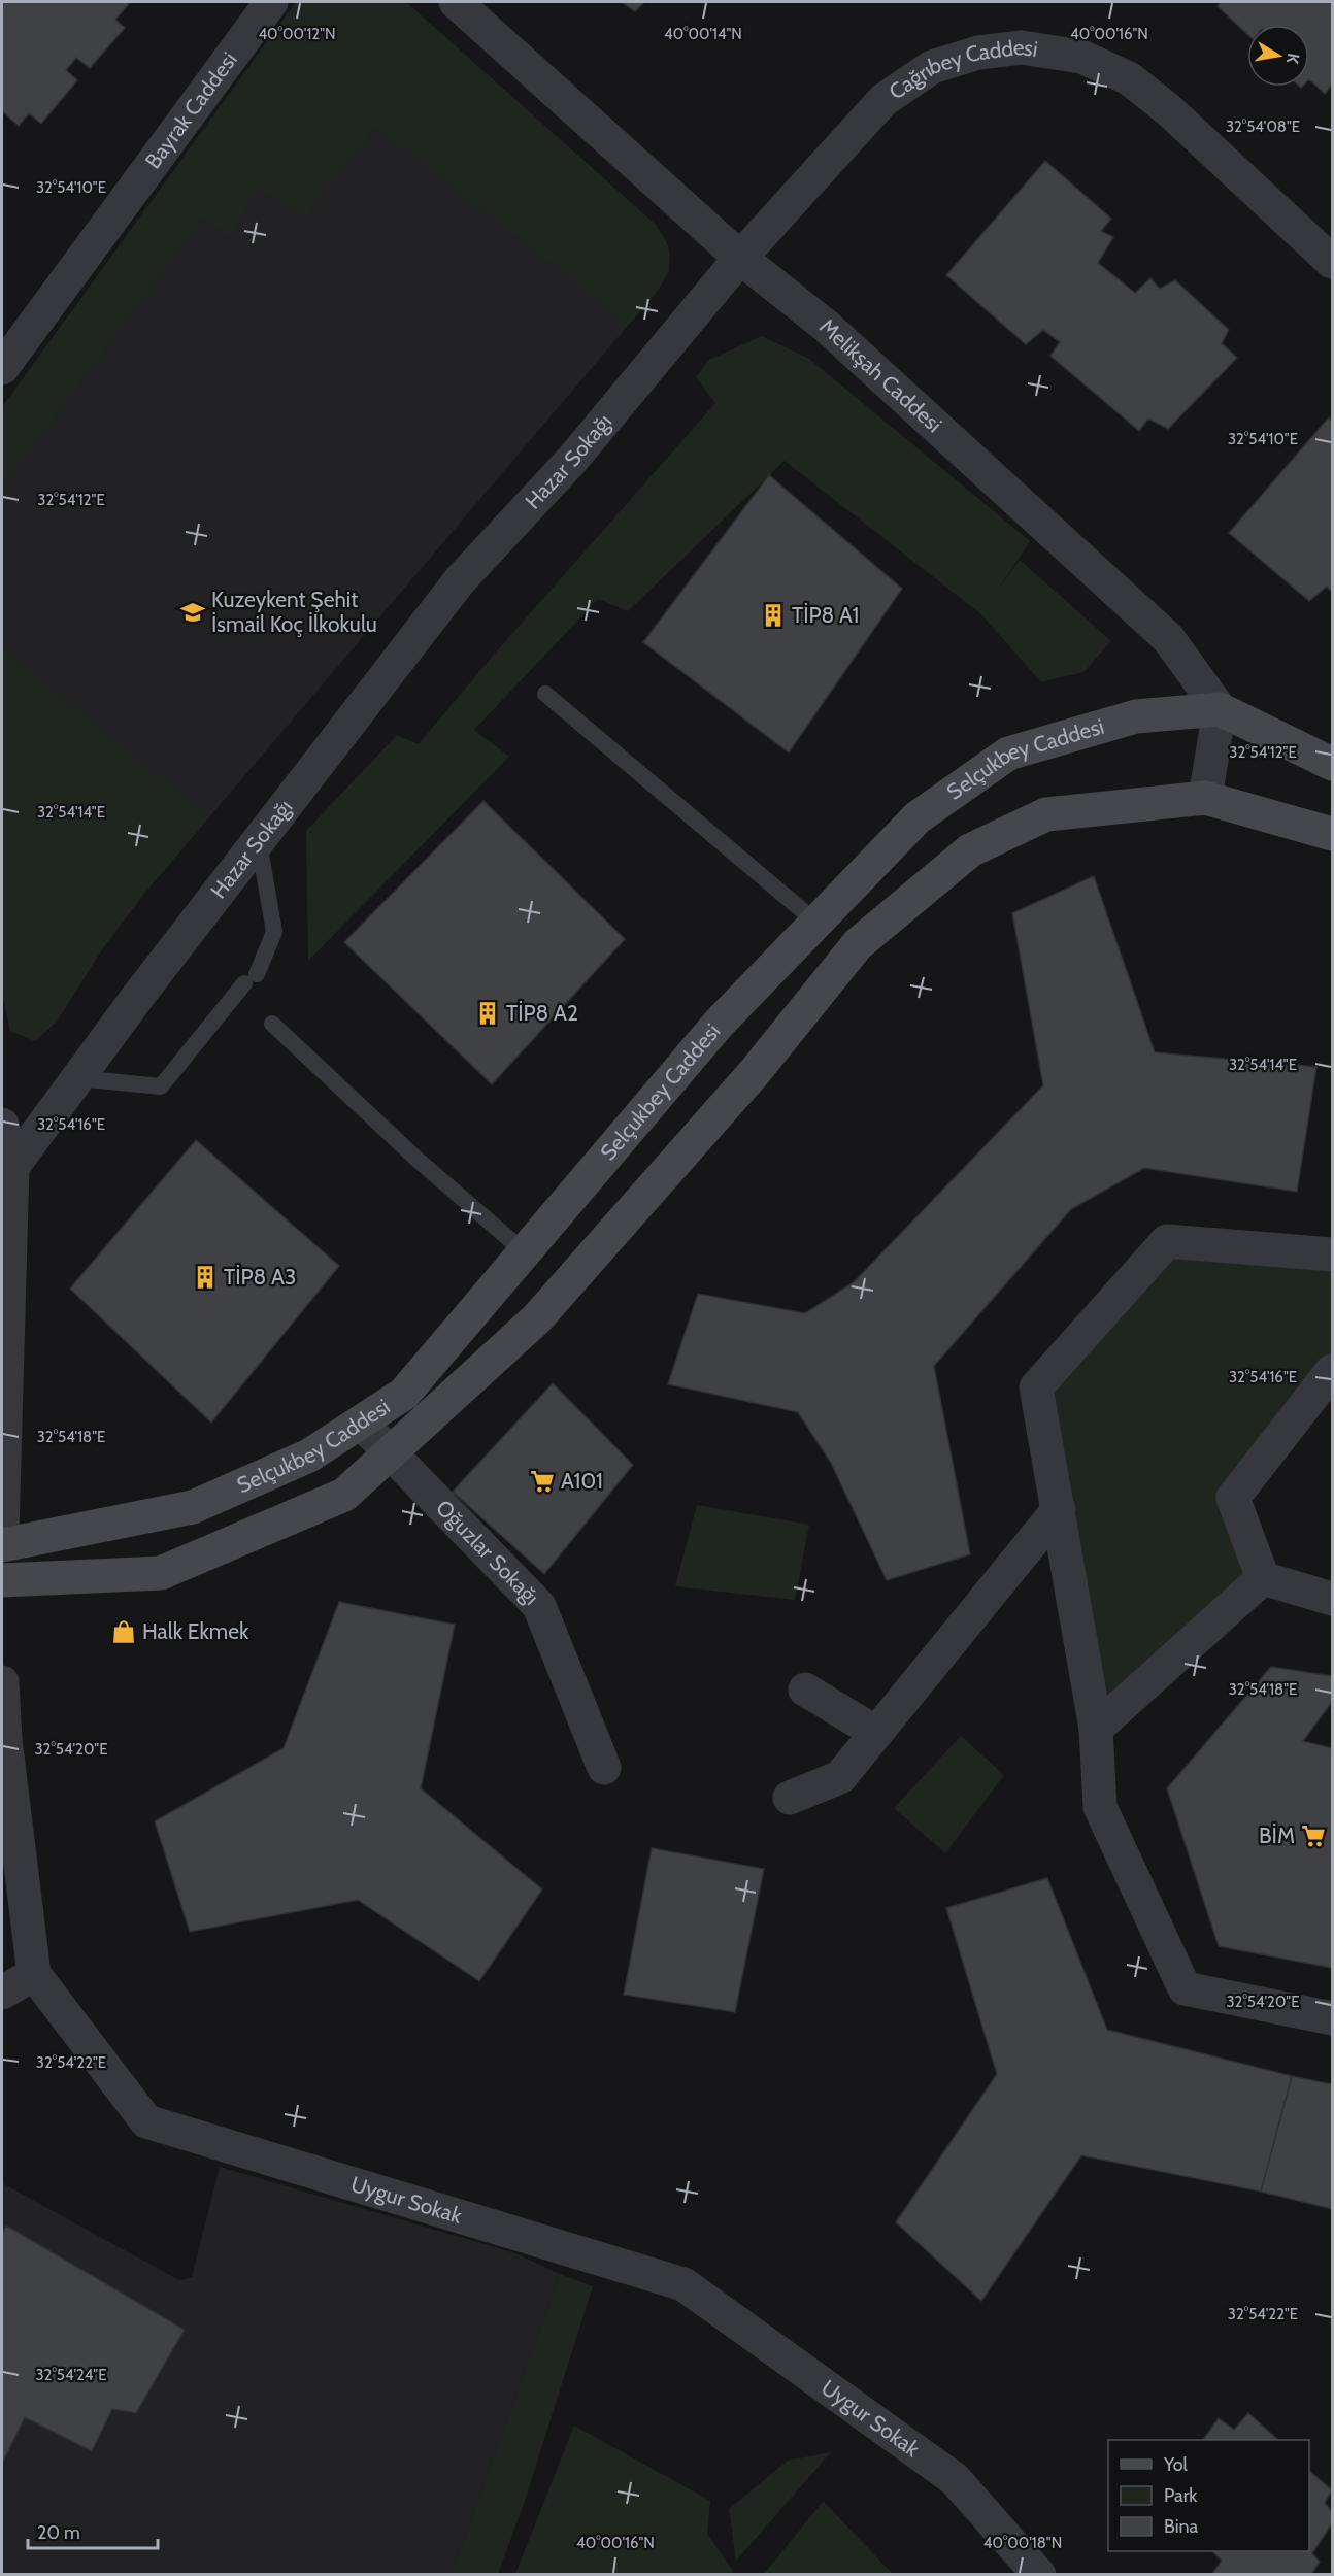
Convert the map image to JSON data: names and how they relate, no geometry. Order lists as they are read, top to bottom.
{
  "streets": {
    "street": [
      "Cağrıbey Caddesi",
      "Bayrak Caddesi",
      "Melikşah Caddesi",
      "Hazar Sokağı",
      "Selçukbey Caddesi",
      "Oğuzlar Sokağı",
      "Uygur Sokak"
    ]
  },
  "crossings": [
    ["Cağrıbey Caddesi", "Melikşah Caddesi"],
    ["Cağrıbey Caddesi", "Hazar Sokağı"],
    ["Melikşah Caddesi", "Hazar Sokağı"],
    ["Melikşah Caddesi", "Selçukbey Caddesi"],
    ["Selçukbey Caddesi", "Oğuzlar Sokağı"]
  ],
  "places": {
    "school or university": ["Kuzeykent Şehit İsmail Koç İlkokulu"],
    "building": ["TİP8 A1", "TİP8 A2", "TİP8 A3"],
    "supermarket": ["A101", "BİM"],
    "shop": ["Halk Ekmek"]
  },
  "legend": ["Yol", "Park", "Bina"],
  "scale_bar": "20 m",
  "north": "right",
  "coordinates": [
    "40°00'12\"N",
    "40°00'14\"N",
    "40°00'16\"N",
    "32°54'08\"E",
    "32°54'10\"E",
    "32°54'12\"E",
    "32°54'14\"E",
    "32°54'16\"E",
    "32°54'18\"E",
    "32°54'20\"E",
    "32°54'22\"E",
    "32°54'24\"E",
    "40°00'18\"N"
  ]
}
